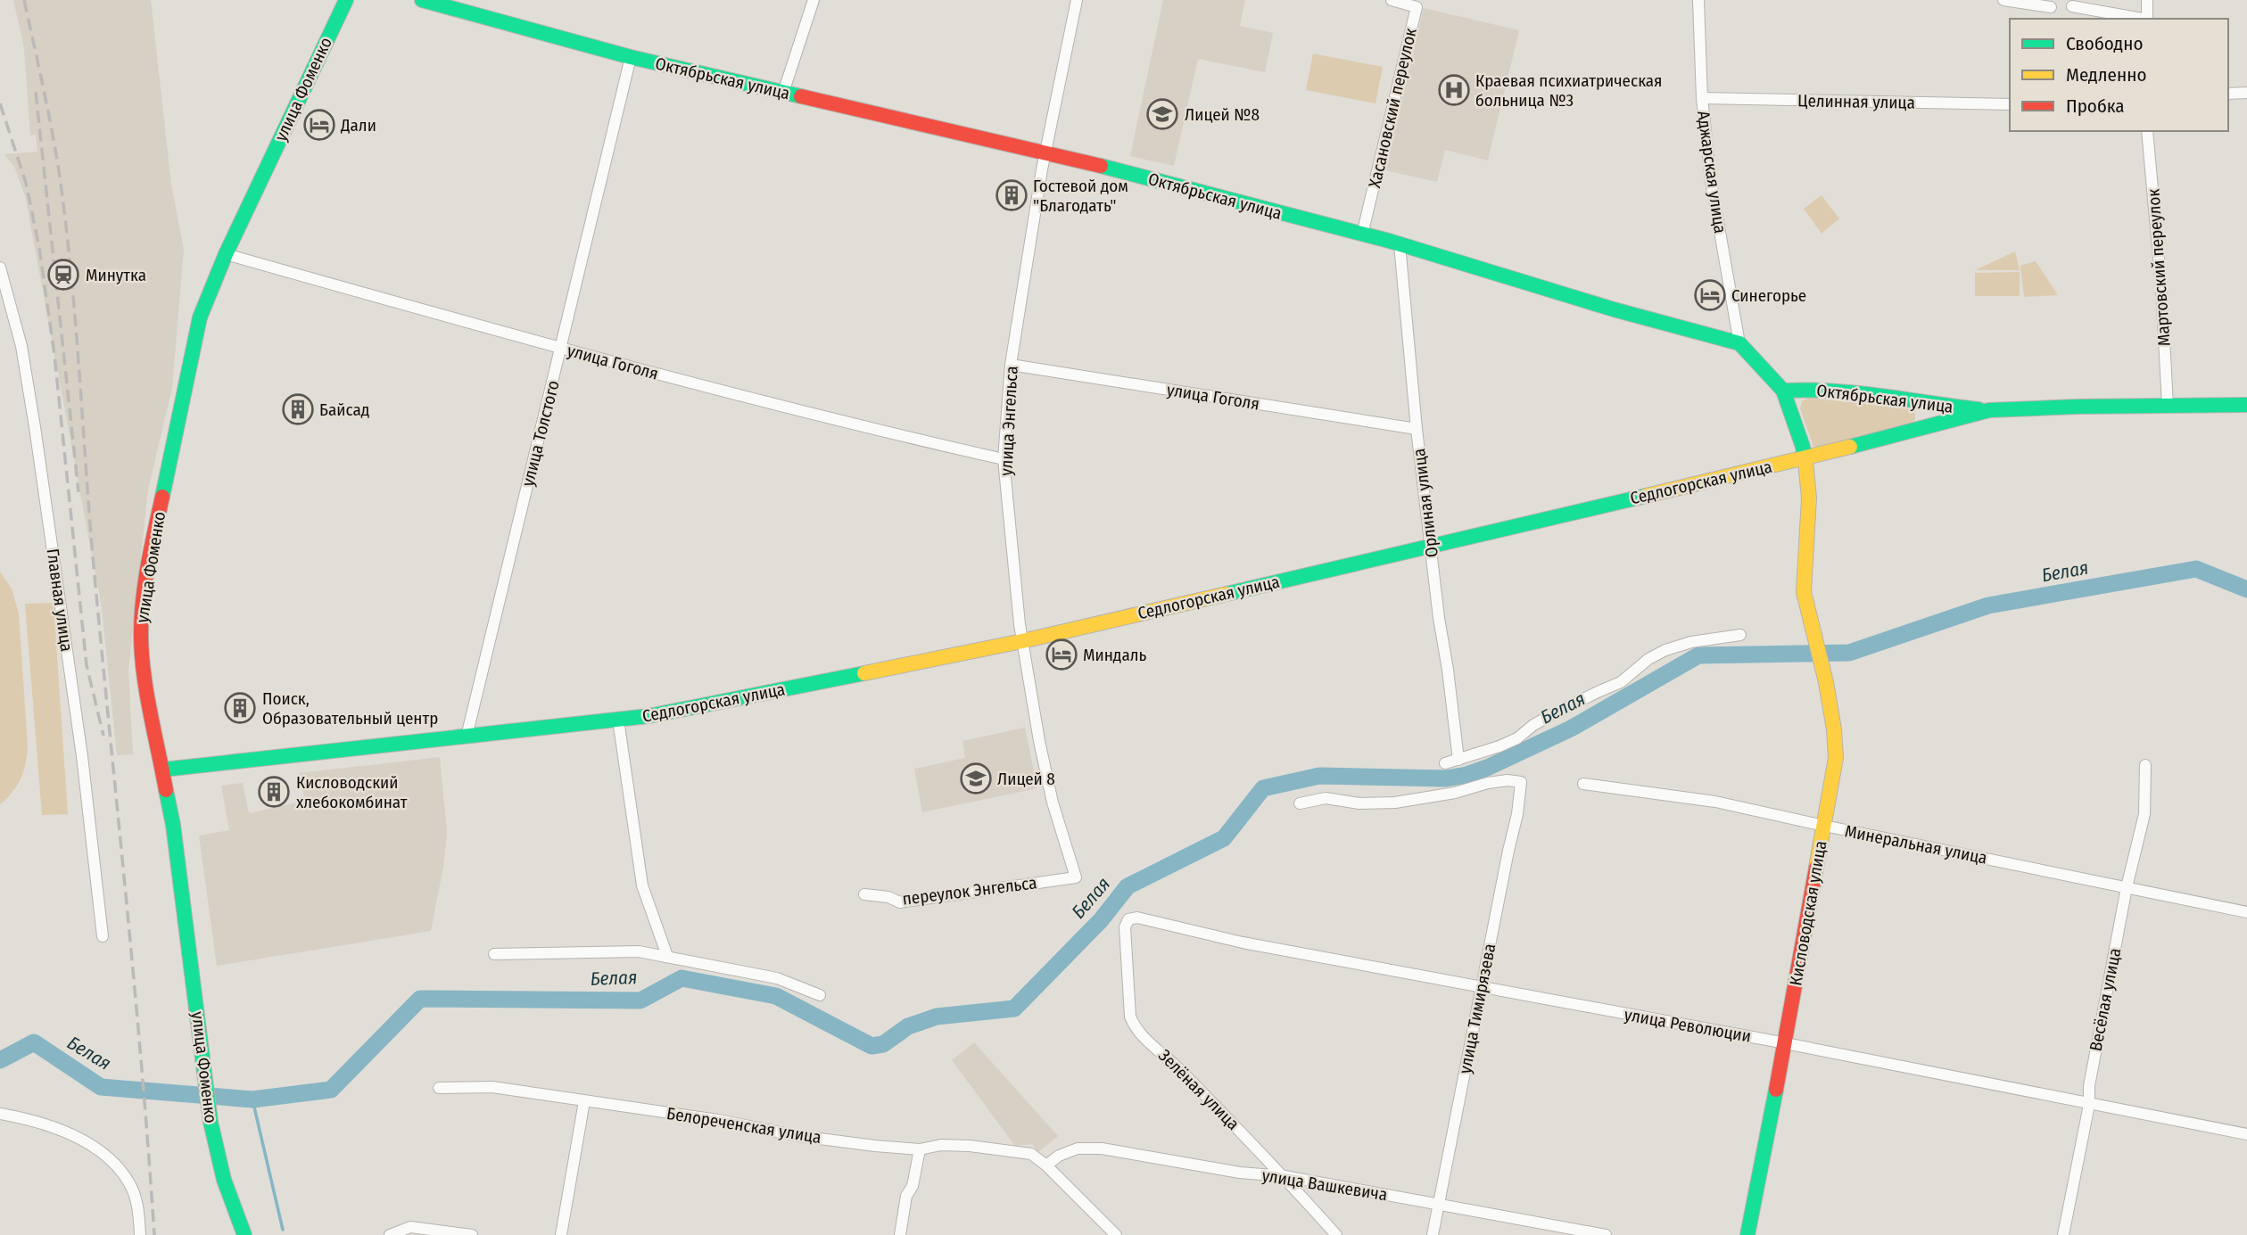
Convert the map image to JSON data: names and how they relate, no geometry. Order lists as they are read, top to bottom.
{
  "streets": {
    "street": [
      "Октябрьская улица",
      "улица Фоменко",
      "Целинная улица",
      "Хасановский переулок",
      "Аджарская улица",
      "Мартовский переулок",
      "улица Гоголя",
      "улица Энгельса",
      "улица Толстого",
      "Седлогорская улица",
      "Орлиная улица",
      "Главная улица",
      "Минеральная улица",
      "переулок Энгельса",
      "Кисловодская улица",
      "Весёлая улица",
      "улица Тимирязева",
      "улица Революции",
      "Зелёная улица",
      "Белореченская улица",
      "улица Вашкевича"
    ]
  },
  "crossings": [
    ["Октябрьская улица", "Хасановский переулок"],
    ["Октябрьская улица", "Аджарская улица"],
    ["Октябрьская улица", "улица Энгельса"],
    ["Октябрьская улица", "улица Толстого"],
    ["Октябрьская улица", "Седлогорская улица"],
    ["Октябрьская улица", "Орлиная улица"],
    ["улица Фоменко", "улица Гоголя"],
    ["улица Фоменко", "Седлогорская улица"],
    ["Целинная улица", "Аджарская улица"],
    ["Мартовский переулок", "Седлогорская улица"],
    ["улица Гоголя", "улица Энгельса"],
    ["улица Гоголя", "улица Толстого"],
    ["улица Гоголя", "Орлиная улица"],
    ["улица Энгельса", "Седлогорская улица"],
    ["улица Энгельса", "переулок Энгельса"],
    ["улица Толстого", "Седлогорская улица"],
    ["Седлогорская улица", "Орлиная улица"],
    ["Седлогорская улица", "Кисловодская улица"],
    ["Минеральная улица", "Кисловодская улица"],
    ["Минеральная улица", "Весёлая улица"],
    ["Кисловодская улица", "улица Революции"],
    ["Весёлая улица", "улица Революции"],
    ["улица Тимирязева", "улица Революции"],
    ["улица Тимирязева", "улица Вашкевича"],
    ["улица Революции", "Зелёная улица"],
    ["Зелёная улица", "улица Вашкевича"],
    ["Белореченская улица", "улица Вашкевича"]
  ],
  "water": ["Белая"],
  "places": {
    "hospital": ["Краевая психиатрическая больница №3"],
    "school or university": ["Лицей №8", "Лицей 8"],
    "hotel": ["Дали", "Синегорье", "Миндаль"],
    "building": [
      "Гостевой дом \"Благодать\"",
      "Байсад",
      "Поиск, Образовательный центр",
      "Кисловодский хлебокомбинат"
    ],
    "station": ["Минутка"]
  },
  "legend": ["Свободно", "Медленно", "Пробка"]
}
